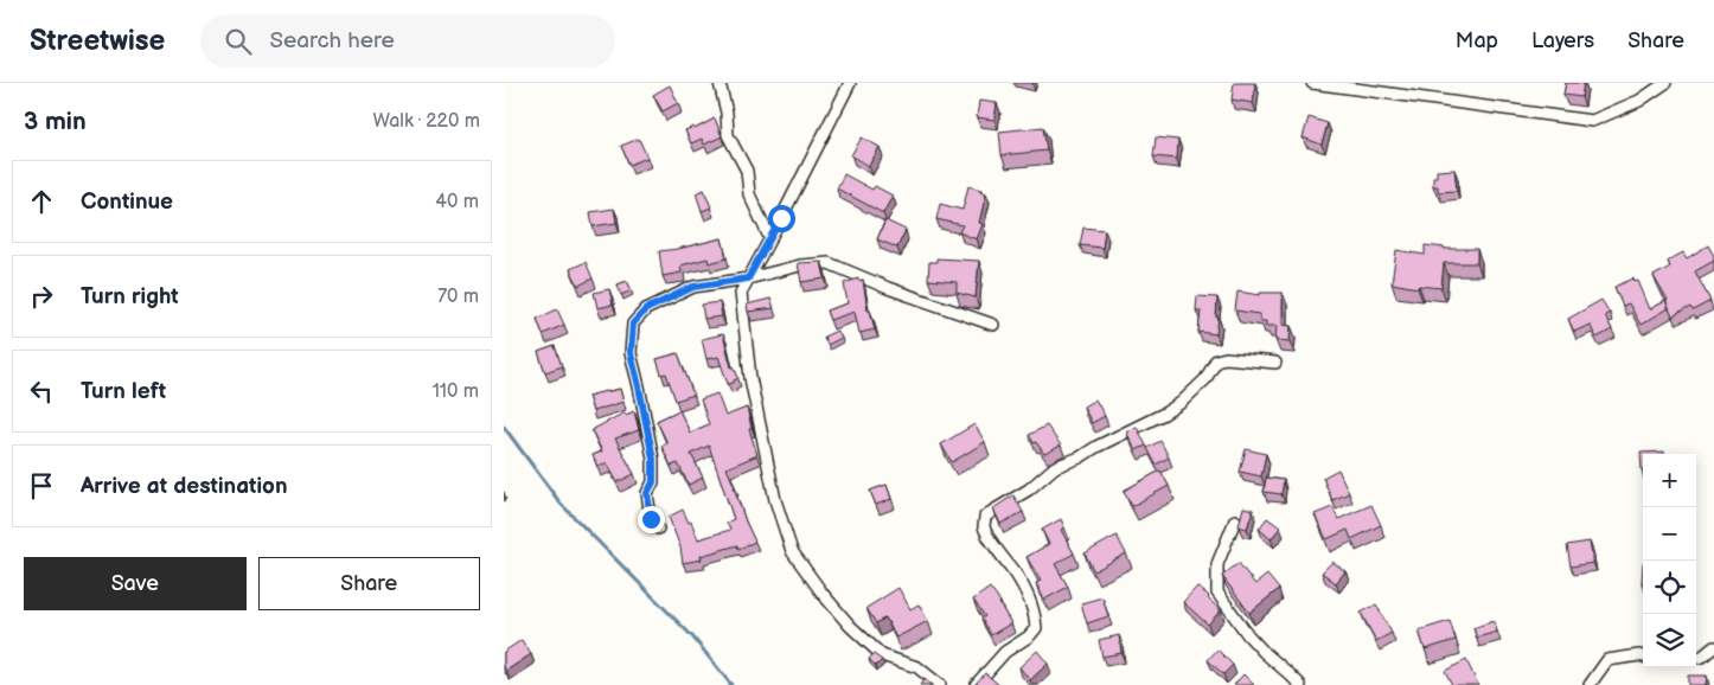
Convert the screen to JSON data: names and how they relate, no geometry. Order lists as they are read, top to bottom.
{
  "page": {
    "header": "Streetwise",
    "search": "Search here",
    "nav": ["Map", "Layers", "Share"],
    "heading": ["3 min", "Walk · 220 m"],
    "list": [
      ["Continue", "40 m"],
      ["Turn right", "70 m"],
      ["Turn left", "110 m"],
      "Arrive at destination"
    ],
    "map_buttons": ["+", "−"],
    "buttons": ["Save", "Share"]
  }
}
